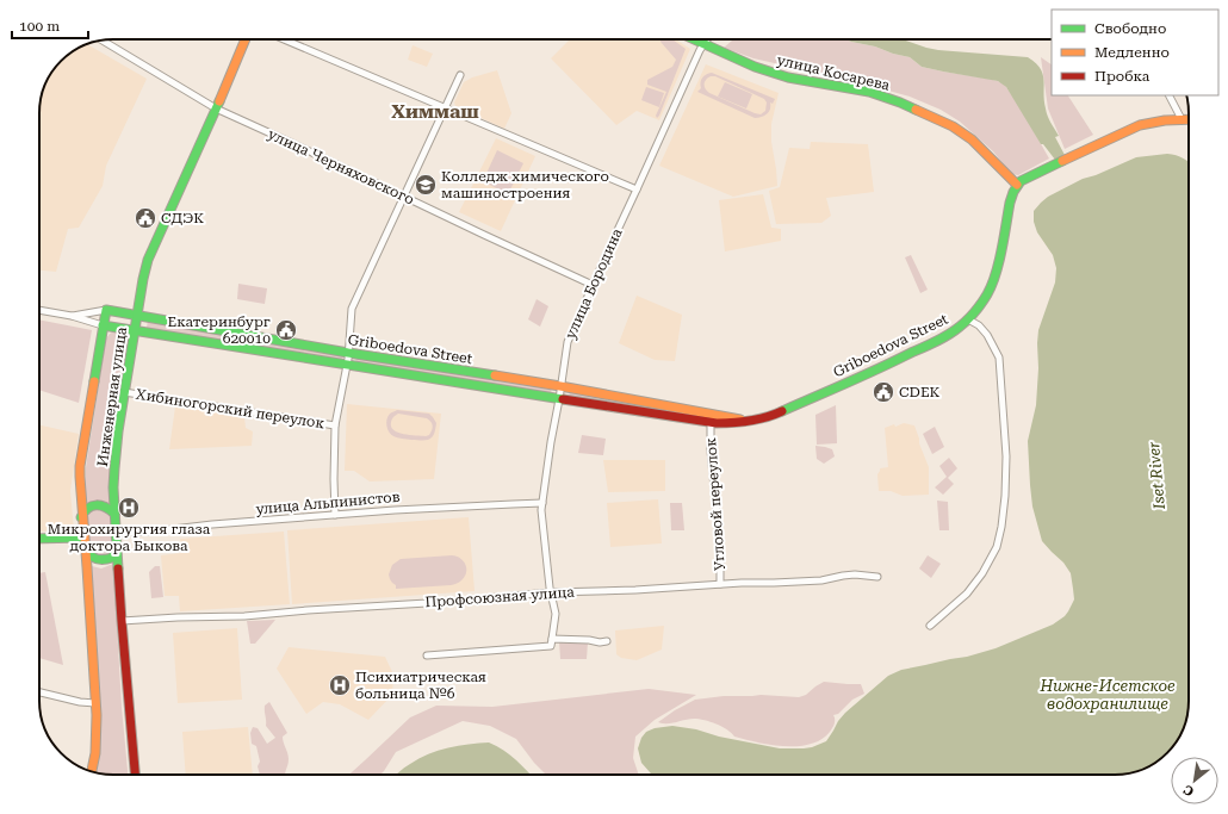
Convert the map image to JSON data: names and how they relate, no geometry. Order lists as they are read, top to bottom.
{
  "streets": {
    "main road": ["улица Косарева", "Griboedova Street", "Инженерная улица"],
    "street": [
      "улица Черняховского",
      "улица Бородина",
      "Хибиногорский переулок",
      "улица Альпинистов",
      "Угловой переулок",
      "Профсоюзная улица"
    ]
  },
  "crossings": [
    ["улица Косарева", "улица Бородина"],
    ["улица Косарева", "Griboedova Street"],
    ["улица Черняховского", "улица Бородина"],
    ["улица Черняховского", "Инженерная улица"],
    ["улица Бородина", "Griboedova Street"],
    ["улица Бородина", "улица Альпинистов"],
    ["улица Бородина", "Профсоюзная улица"],
    ["Griboedova Street", "Инженерная улица"],
    ["Griboedova Street", "Угловой переулок"],
    ["Инженерная улица", "Хибиногорский переулок"],
    ["Инженерная улица", "улица Альпинистов"],
    ["Инженерная улица", "Профсоюзная улица"],
    ["Угловой переулок", "Профсоюзная улица"]
  ],
  "districts": ["Химмаш"],
  "water": ["Iset River", "Нижне-Исетское водохранилище"],
  "places": {
    "school or university": ["Колледж химического машиностроения"],
    "public building": ["СДЭК", "Екатеринбург 620010", "CDEK"],
    "hospital": ["Микрохирургия глаза доктора Быкова", "Психиатрическая больница №6"]
  },
  "legend": ["Свободно", "Медленно", "Пробка"],
  "scale_bar": "100 m",
  "north": "bottom left"
}
